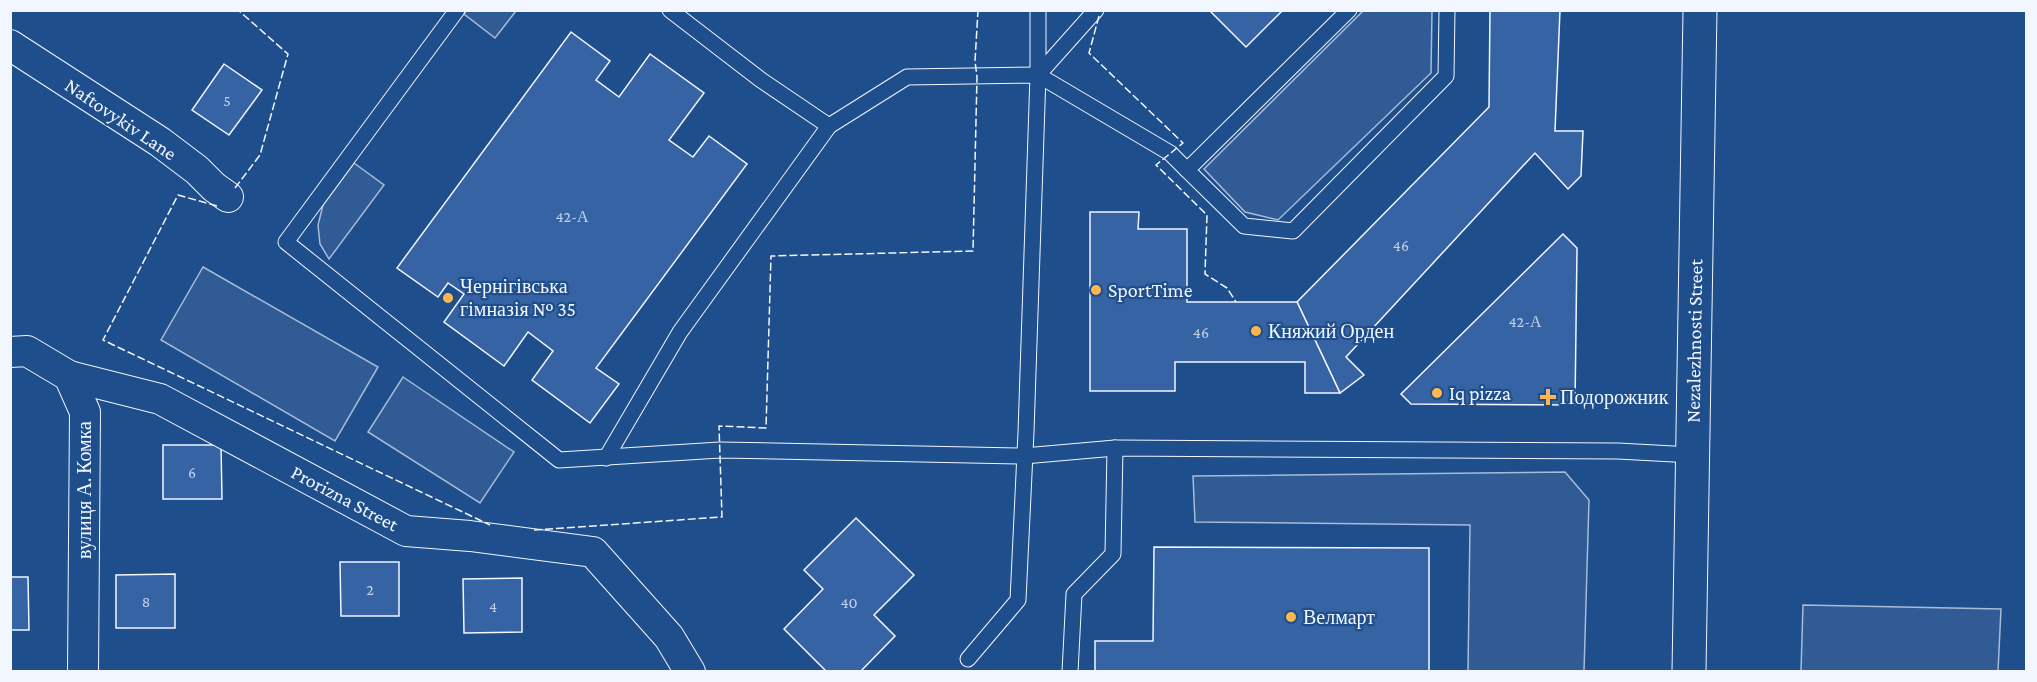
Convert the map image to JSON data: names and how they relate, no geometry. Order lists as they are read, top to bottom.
{
  "streets": {
    "street": [
      "Naftovykiv Lane",
      "Nezalezhnosti Street",
      "вулиця А. Комка",
      "Prorizna Street"
    ]
  },
  "crossings": [
    ["вулиця А. Комка", "Prorizna Street"]
  ],
  "places": {
    "other": [
      "SportTime",
      "Чернігівська гімназія № 35",
      "Княжий Орден",
      "Iq pizza",
      "Велмарт"
    ],
    "health": ["Подорожник"]
  },
  "house_numbers": [
    "5",
    "42-А",
    "46",
    "42-А",
    "46",
    "6",
    "2",
    "8",
    "40",
    "4"
  ]
}
